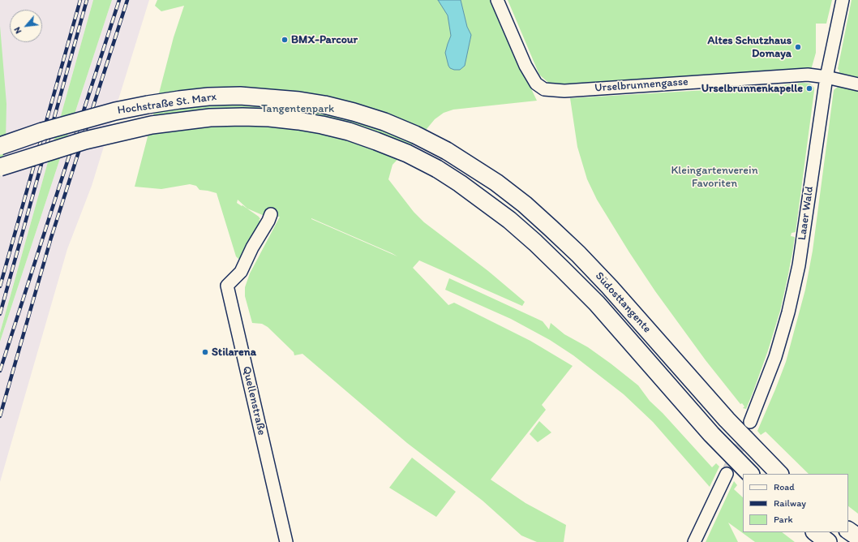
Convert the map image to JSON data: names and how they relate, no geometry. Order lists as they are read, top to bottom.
{
  "streets": {
    "highway": ["Hochstraße St. Marx", "Südosttangente"],
    "street": ["Urselbrunnengasse", "Laaer Wald", "Quellenstraße"]
  },
  "crossings": [
    ["Urselbrunnengasse", "Laaer Wald"],
    ["Hochstraße St. Marx", "Südosttangente"]
  ],
  "parks": ["Tangentenpark", "Kleingartenverein Favoriten"],
  "places": [
    "BMX-Parcour",
    "Altes Schutzhaus Domaya",
    "Urselbrunnenkapelle",
    "Stilarena"
  ],
  "legend": ["Road", "Railway", "Park"],
  "north": "bottom left"
}
